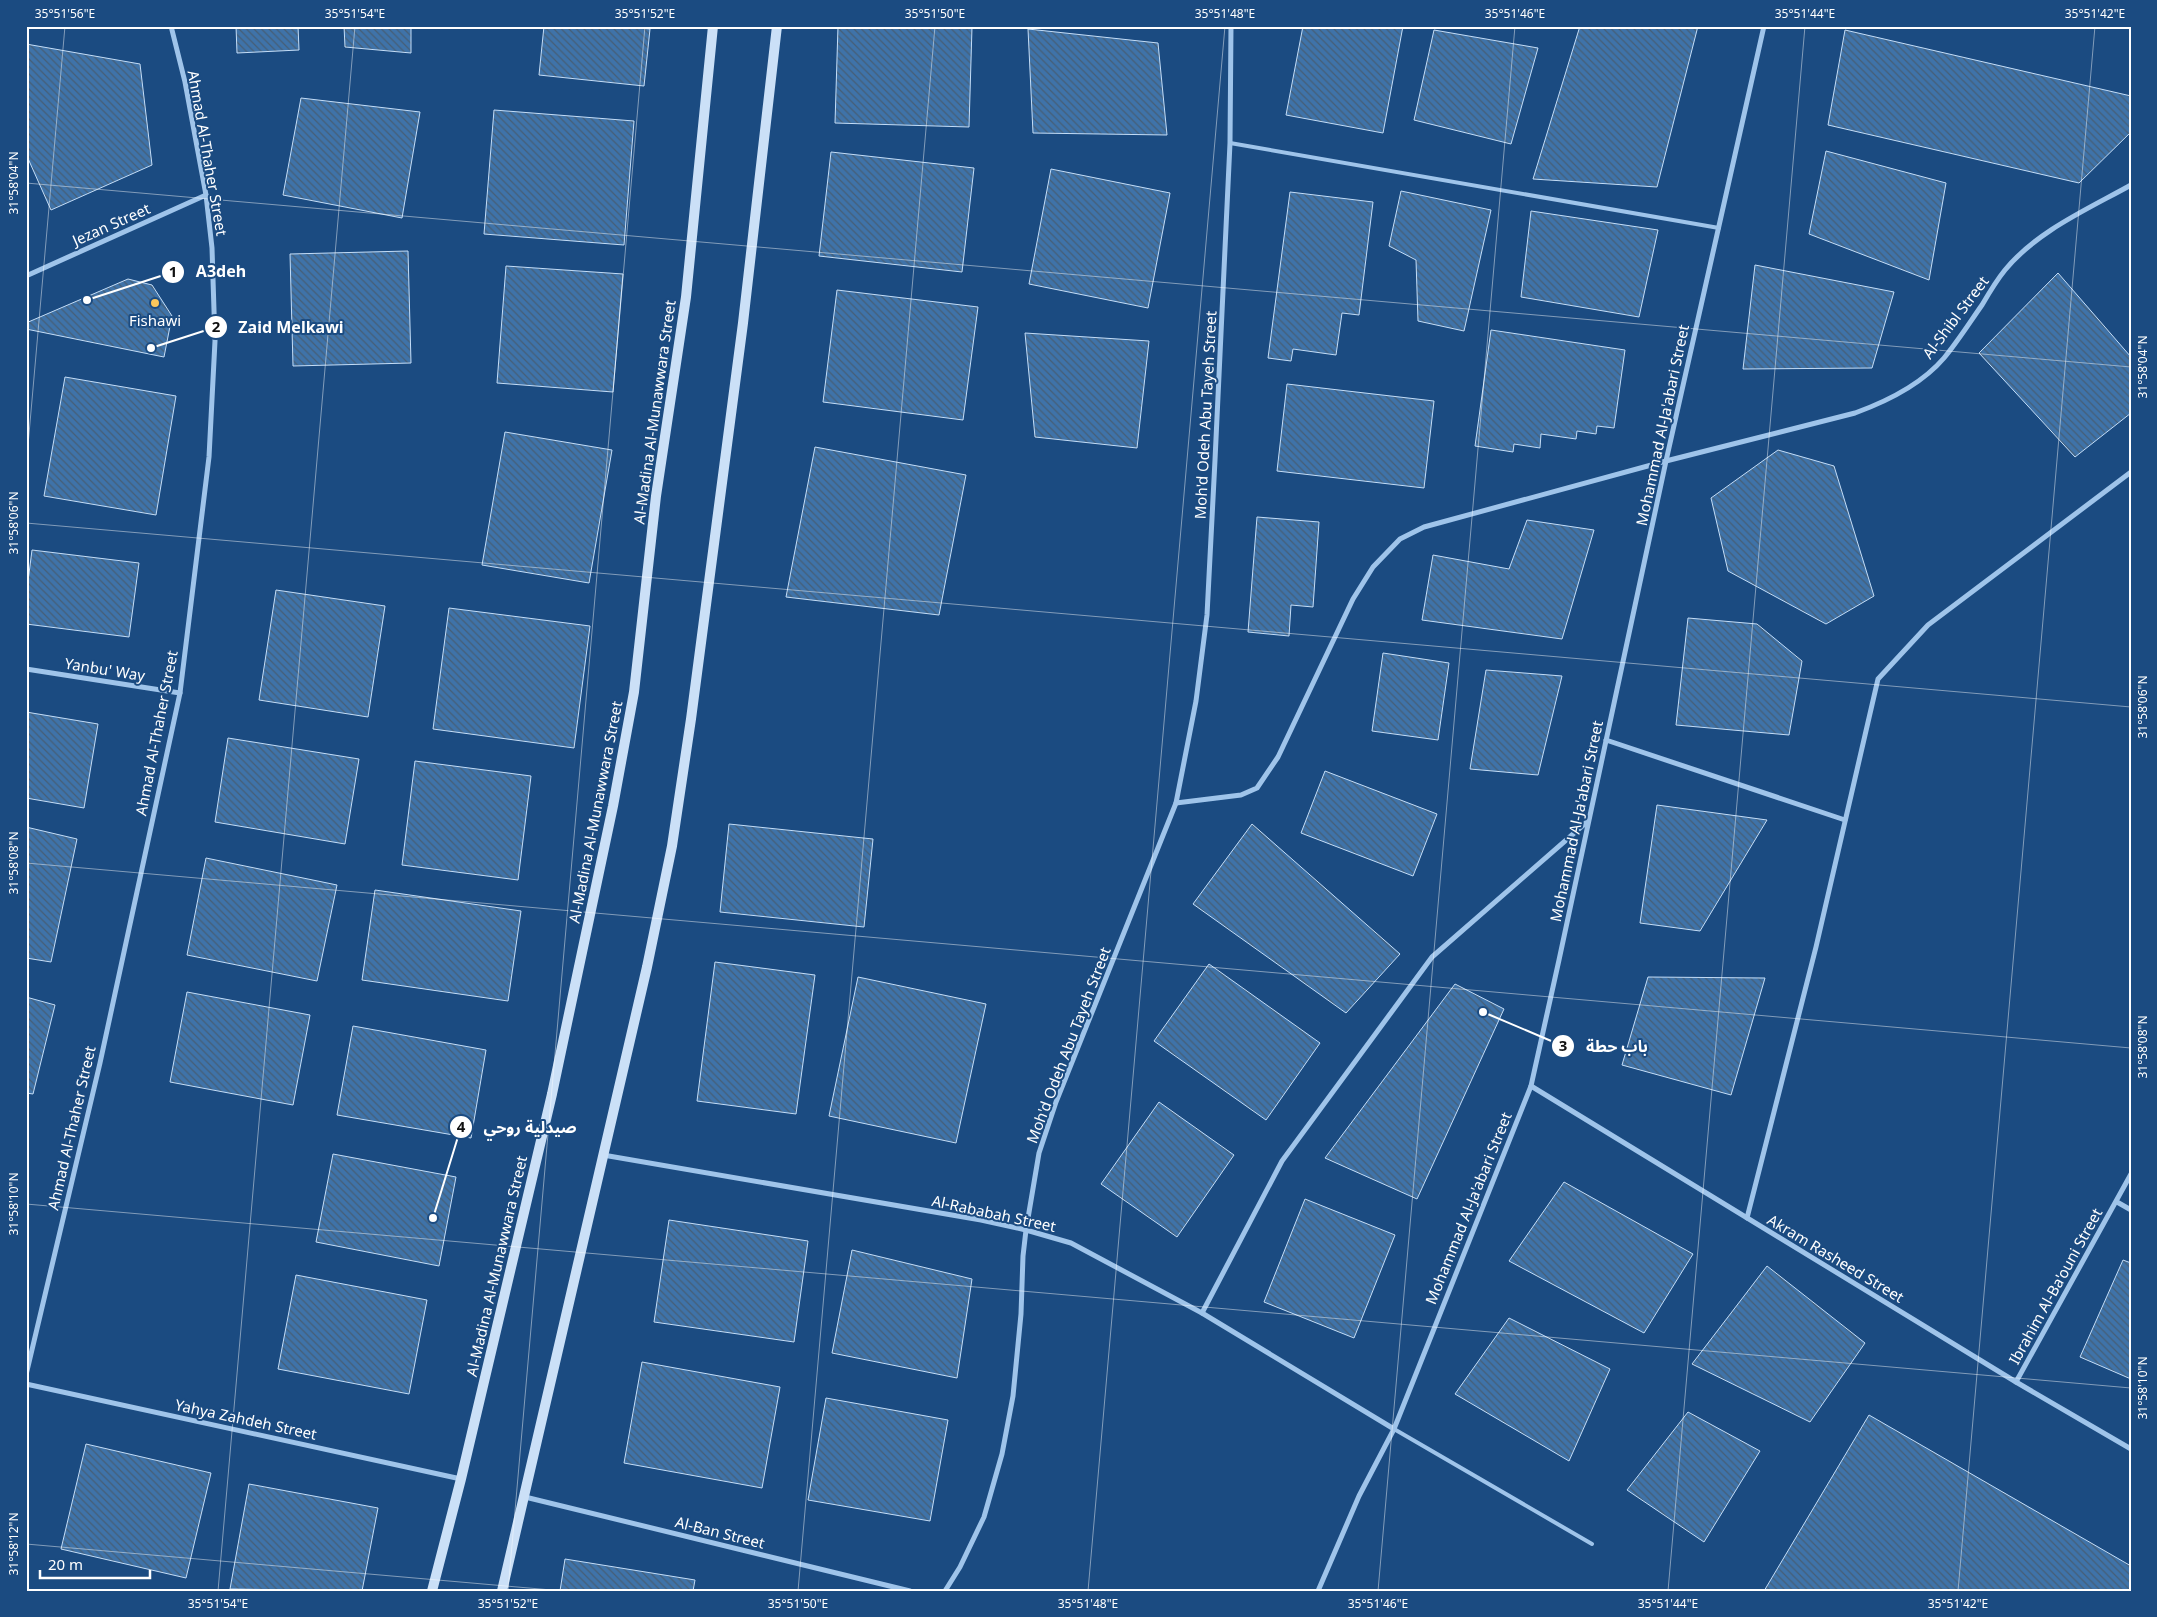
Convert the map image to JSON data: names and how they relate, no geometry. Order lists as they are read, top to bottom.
{
  "streets": {
    "main road": ["Al-Madina Al-Munawwara Street"],
    "street": [
      "Ahmad Al-Thaher Street",
      "Jezan Street",
      "Al-Shibl Street",
      "Moh'd Odeh Abu Tayeh Street",
      "Mohammad Al-Ja'abari Street",
      "Yanbu' Way",
      "Al-Rababah Street",
      "Akram Rasheed Street",
      "Ibrahim Al-Ba'ouni Street",
      "Yahya Zahdeh Street",
      "Al-Ban Street"
    ]
  },
  "crossings": [
    ["Ahmad Al-Thaher Street", "Jezan Street"],
    ["Ahmad Al-Thaher Street", "Yanbu' Way"],
    ["Al-Shibl Street", "Mohammad Al-Ja'abari Street"],
    ["Al-Madina Al-Munawwara Street", "Yahya Zahdeh Street"],
    ["Moh'd Odeh Abu Tayeh Street", "Al-Rababah Street"],
    ["Mohammad Al-Ja'abari Street", "Al-Rababah Street"],
    ["Mohammad Al-Ja'abari Street", "Akram Rasheed Street"],
    ["Akram Rasheed Street", "Ibrahim Al-Ba'ouni Street"]
  ],
  "places": [
    "A3deh",
    "Fishawi",
    "Zaid Melkawi",
    "باب حطة",
    "صيدلية روحي"
  ],
  "scale_bar": "20 m",
  "coordinates": [
    "35°51'56\"E",
    "35°51'54\"E",
    "35°51'52\"E",
    "35°51'50\"E",
    "35°51'48\"E",
    "35°51'46\"E",
    "35°51'44\"E",
    "35°51'42\"E",
    "31°58'04\"N",
    "31°58'06\"N",
    "31°58'08\"N",
    "31°58'10\"N",
    "31°58'12\"N"
  ]
}
